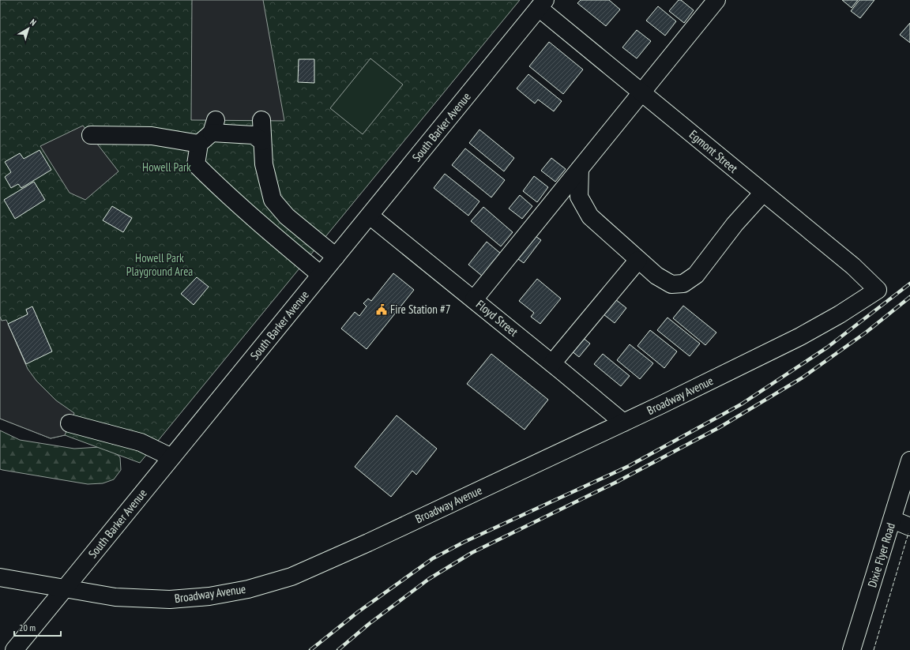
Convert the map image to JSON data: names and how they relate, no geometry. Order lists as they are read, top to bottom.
{
  "streets": {
    "street": [
      "South Barker Avenue",
      "Egmont Street",
      "Floyd Street",
      "Broadway Avenue",
      "Dixie Flyer Road"
    ]
  },
  "crossings": [
    ["South Barker Avenue", "Egmont Street"],
    ["South Barker Avenue", "Floyd Street"],
    ["South Barker Avenue", "Broadway Avenue"],
    ["Egmont Street", "Broadway Avenue"],
    ["Floyd Street", "Broadway Avenue"]
  ],
  "parks": ["Howell Park", "Howell Park Playground Area"],
  "places": {
    "public building": ["Fire Station #7"]
  },
  "scale_bar": "20 m",
  "north": "top right"
}
